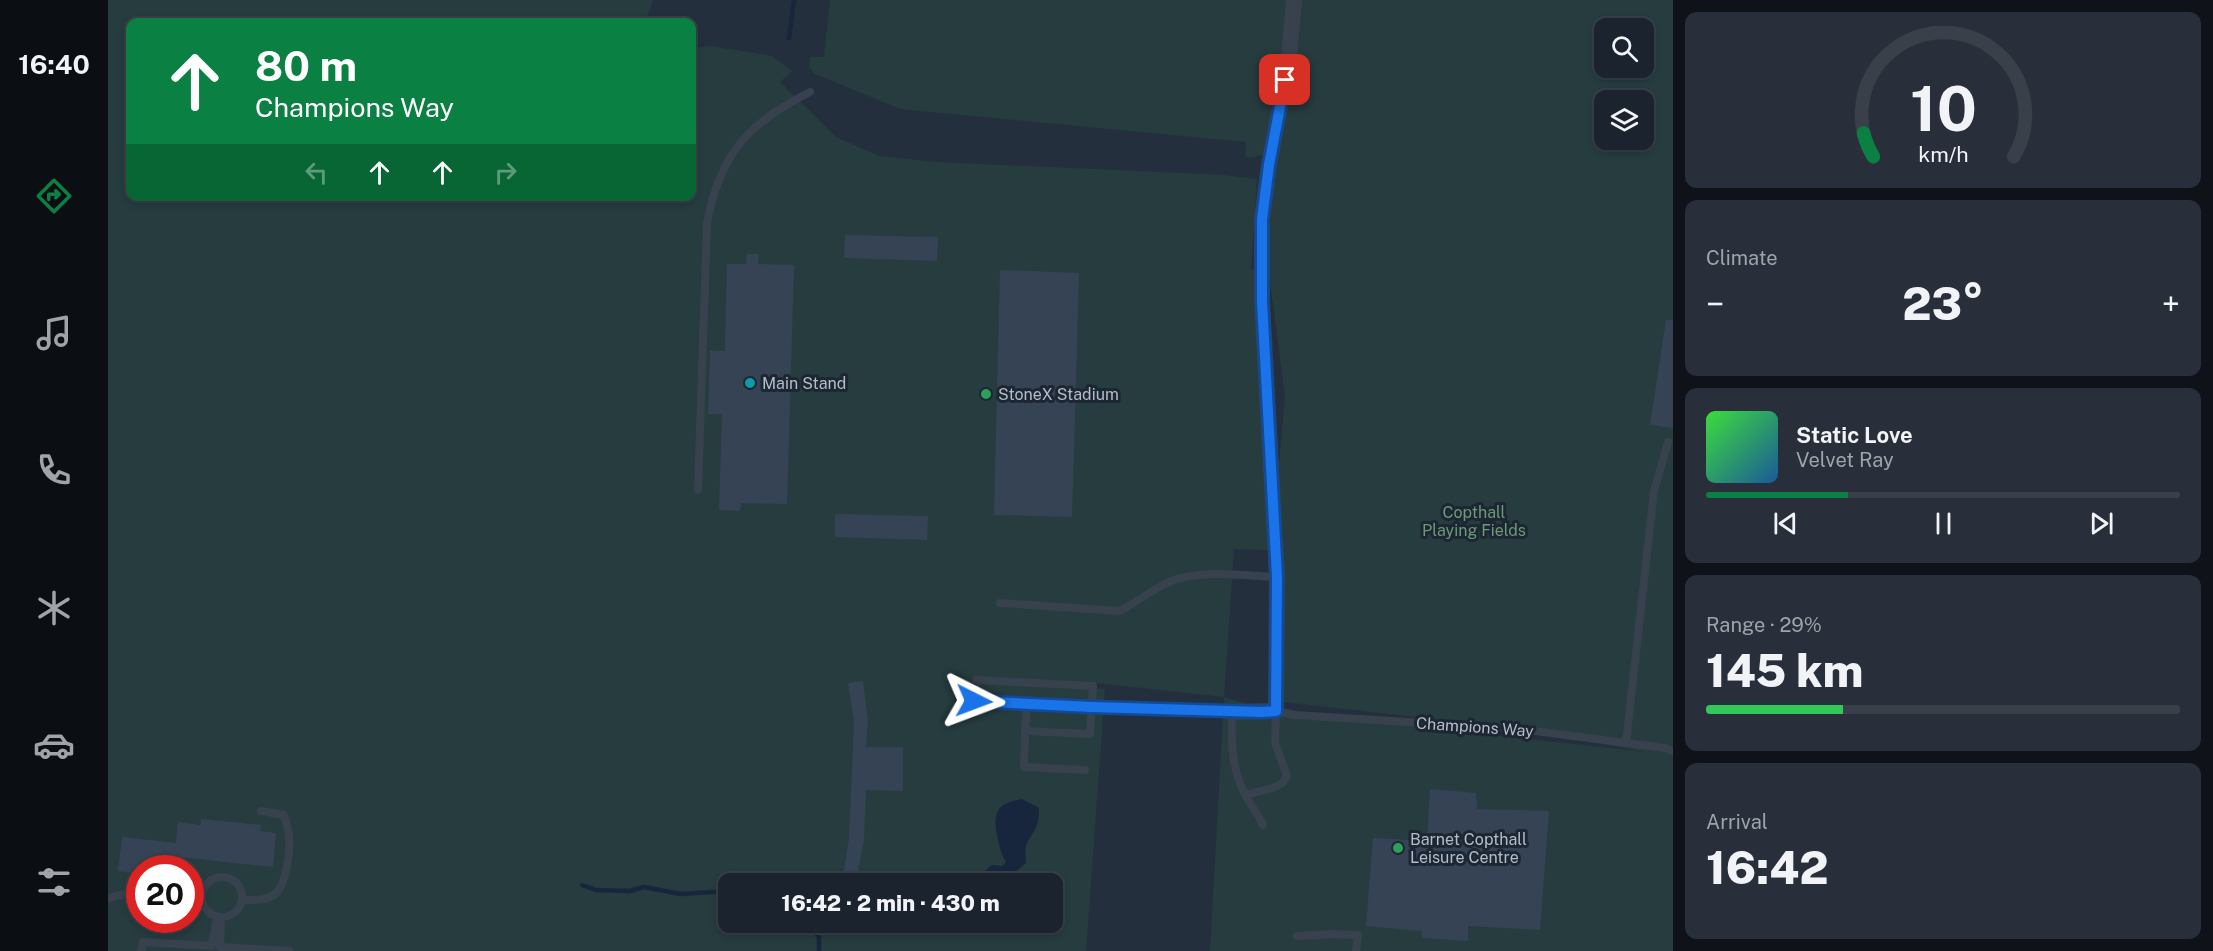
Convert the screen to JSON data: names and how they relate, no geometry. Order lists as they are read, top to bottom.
{
  "streets": {
    "lane": ["Champions Way"]
  },
  "parks": ["Copthall Playing Fields"],
  "places": ["Main Stand", "StoneX Stadium", "Barnet Copthall Leisure Centre"],
  "page": {
    "tabs": "16:40",
    "turn": ["80 m", "Champions Way"],
    "tile": [
      "Climate",
      ["Range · 29%", "145 km"],
      ["Arrival", "16:42"]
    ],
    "heat": ["−", "23°", "+"],
    "song": ["Static Love", "Velvet Ray"],
    "limit": "20",
    "trip": "16:42 · 2 min · 430 m",
    "gauge": ["10", "km/h"]
  }
}
